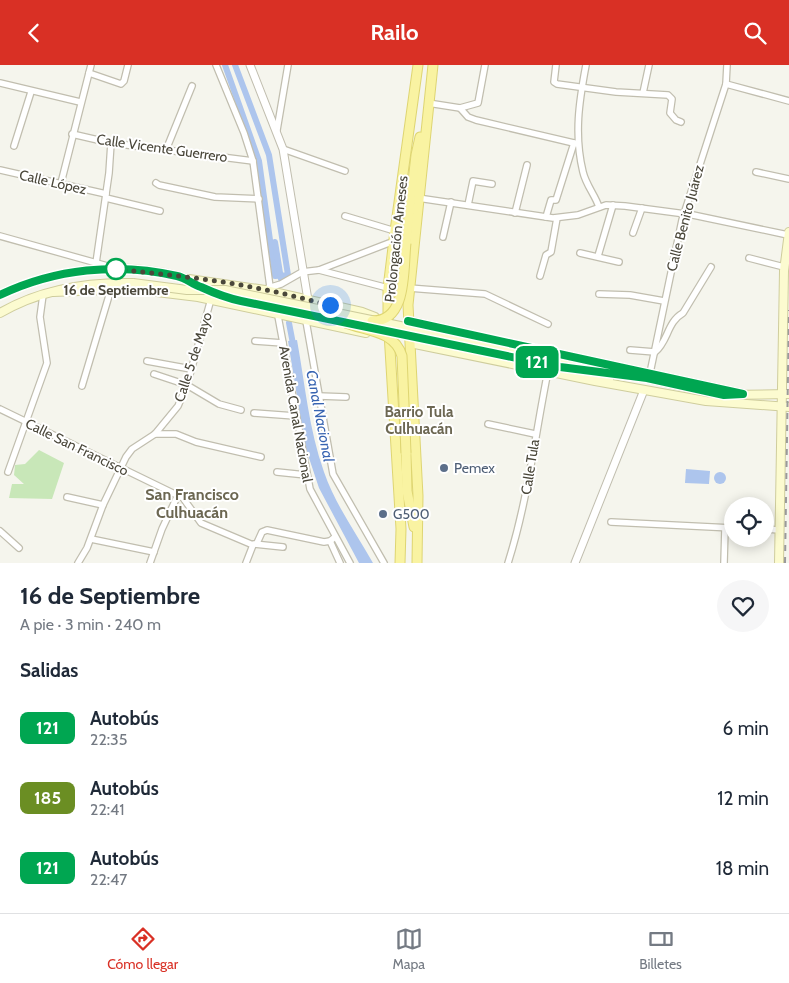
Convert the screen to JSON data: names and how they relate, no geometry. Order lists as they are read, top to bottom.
{
  "streets": {
    "main road": ["Prolongación Arneses"],
    "street": [
      "Calle Vicente Guerrero",
      "Calle López",
      "Calle Benito Juárez",
      "Calle 5 de Mayo",
      "Avenida Canal Nacional",
      "Calle San Francisco",
      "Calle Tula"
    ]
  },
  "crossings": [
    ["Calle 5 de Mayo", "Calle San Francisco"]
  ],
  "districts": ["Barrio Tula Culhuacán", "San Francisco Culhuacán"],
  "water": ["Canal Nacional"],
  "places": ["16 de Septiembre", "Pemex", "G500"],
  "lines": ["bus line 121"],
  "page": {
    "header": "Railo",
    "on_map": "121",
    "heading": [
      ["16 de Septiembre", "A pie · 3 min · 240 m"],
      "Salidas"
    ],
    "list": [
      {
        "mark": "121",
        "name": "Autobús",
        "note": "22:35",
        "value": "6 min"
      },
      {
        "mark": "185",
        "name": "Autobús",
        "note": "22:41",
        "value": "12 min"
      },
      {
        "mark": "121",
        "name": "Autobús",
        "note": "22:47",
        "value": "18 min"
      }
    ],
    "tabs": ["Cómo llegar", "Mapa", "Billetes"]
  }
}
